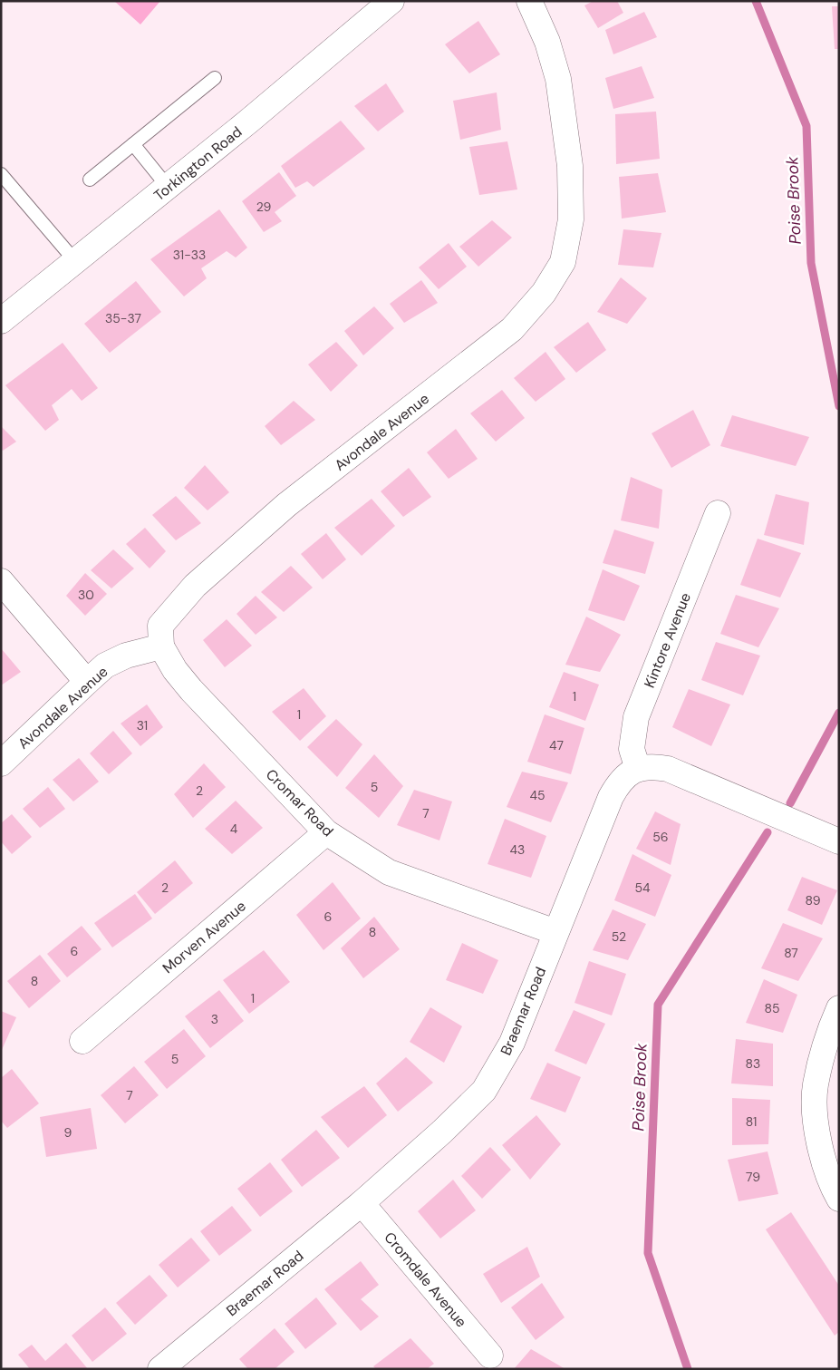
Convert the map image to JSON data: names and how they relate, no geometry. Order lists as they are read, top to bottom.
{
  "streets": {
    "street": [
      "Torkington Road",
      "Avondale Avenue",
      "Kintore Avenue",
      "Cromar Road",
      "Morven Avenue",
      "Braemar Road",
      "Cromdale Avenue"
    ]
  },
  "crossings": [
    ["Avondale Avenue", "Cromar Road"],
    ["Kintore Avenue", "Braemar Road"],
    ["Cromar Road", "Morven Avenue"],
    ["Cromar Road", "Braemar Road"],
    ["Braemar Road", "Cromdale Avenue"]
  ],
  "water": ["Poise Brook"],
  "house_numbers": [
    "29",
    "31-33",
    "35-37",
    "30",
    "1",
    "1",
    "31",
    "47",
    "5",
    "2",
    "45",
    "7",
    "4",
    "56",
    "43",
    "2",
    "54",
    "89",
    "6",
    "8",
    "52",
    "6",
    "87",
    "8",
    "1",
    "85",
    "3",
    "5",
    "83",
    "7",
    "81",
    "9",
    "79"
  ]
}
